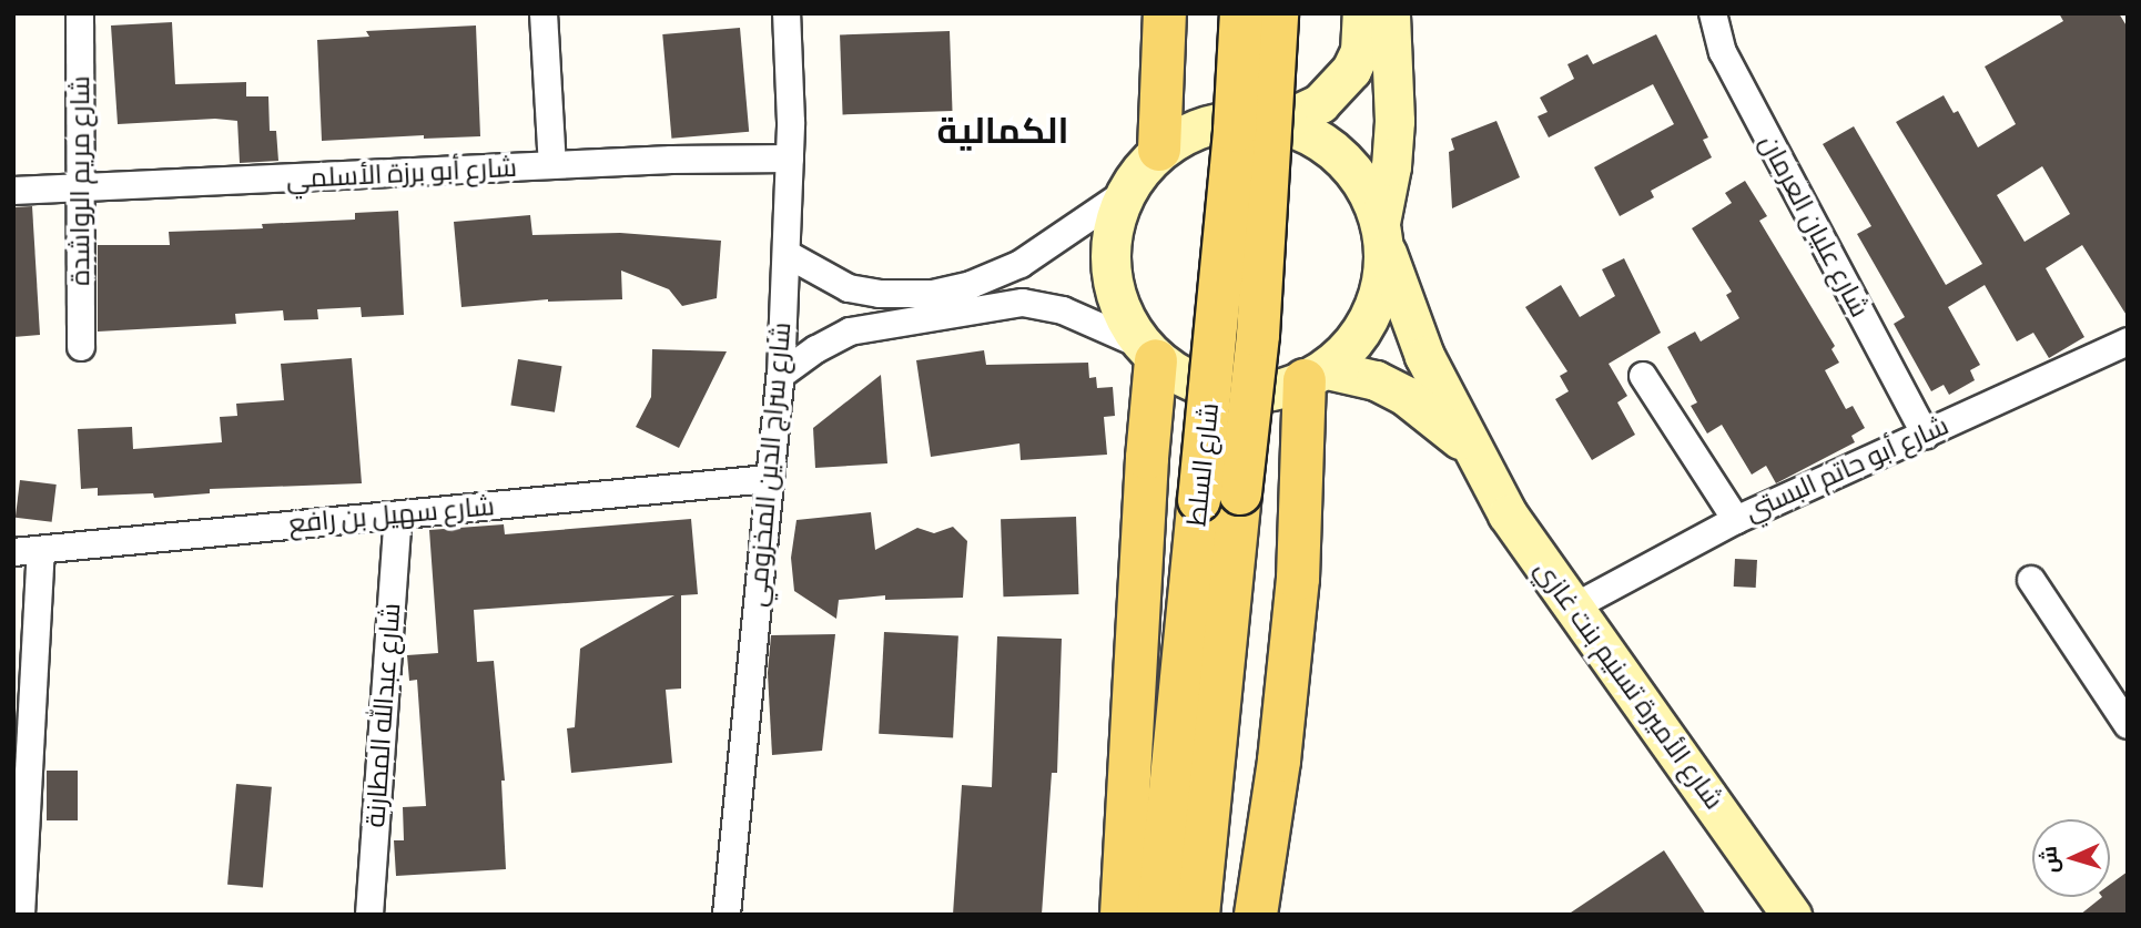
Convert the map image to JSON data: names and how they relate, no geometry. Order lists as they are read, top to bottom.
{
  "streets": {
    "main road": ["شارع السلط", "شارع الأميرة تسنيم بنت غازي"],
    "street": [
      "شارع أبو برزة الأسلمي",
      "شارع مريم الرواشدة",
      "شارع عليان العرمان",
      "شارع سراج الدين المخزومي",
      "شارع أبو حاتم البستي",
      "شارع سهيل بن رافع",
      "شارع عبدالله المطارنة"
    ]
  },
  "crossings": [
    ["شارع أبو برزة الأسلمي", "شارع مريم الرواشدة"],
    ["شارع أبو برزة الأسلمي", "شارع سراج الدين المخزومي"],
    ["شارع عليان العرمان", "شارع أبو حاتم البستي"],
    ["شارع سراج الدين المخزومي", "شارع سهيل بن رافع"],
    ["شارع أبو حاتم البستي", "شارع الأميرة تسنيم بنت غازي"],
    ["شارع سهيل بن رافع", "شارع عبدالله المطارنة"]
  ],
  "districts": ["الكمالية"],
  "north": "left"
}
